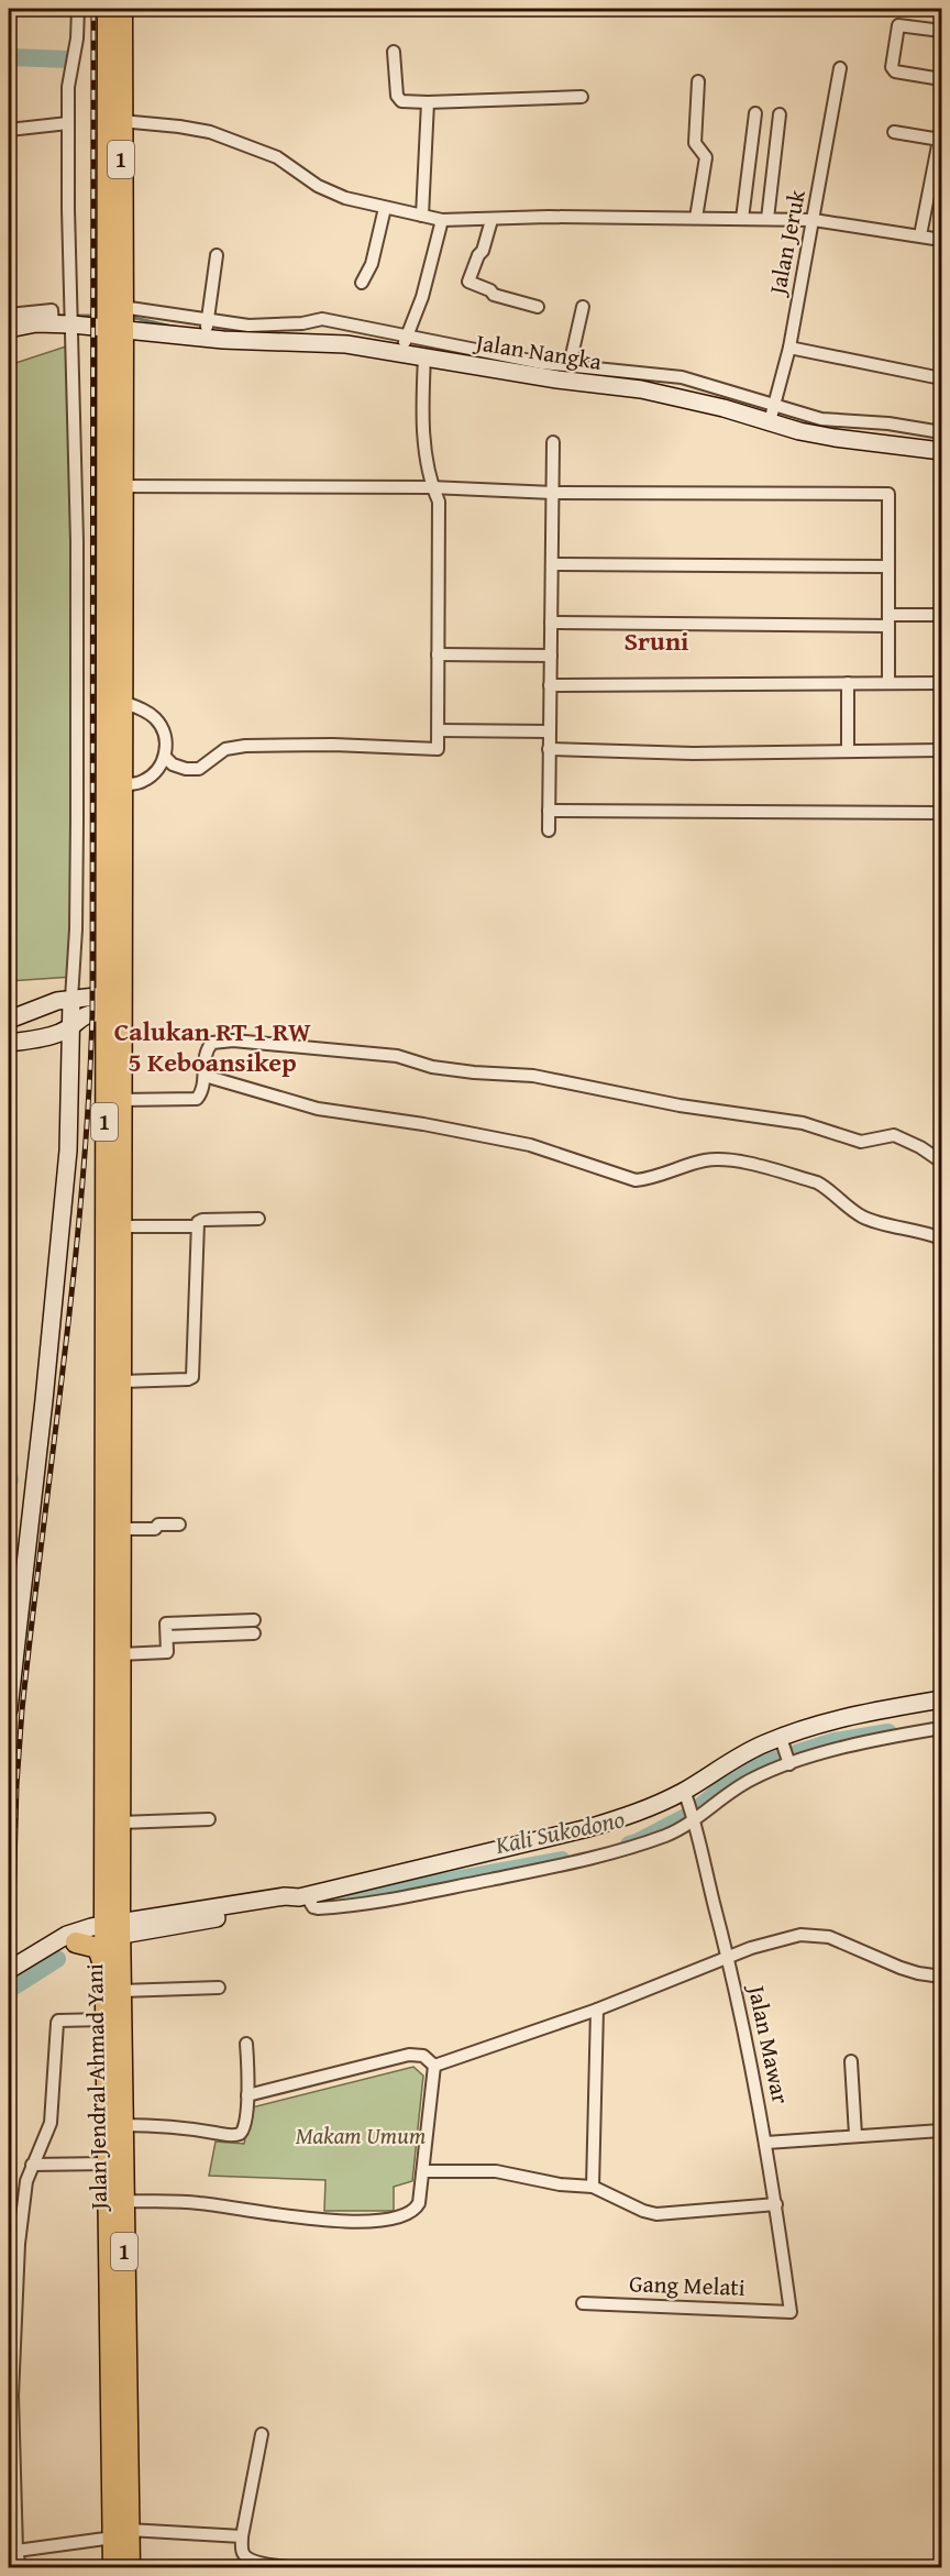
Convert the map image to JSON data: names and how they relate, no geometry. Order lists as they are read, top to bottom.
{
  "streets": {
    "highway": ["1", "Jalan Jendral Ahmad Yani"],
    "street": [
      "Jalan Jeruk",
      "Jalan Nangka",
      "Jalan Mawar",
      "Gang Melati"
    ]
  },
  "crossings": [
    ["1", "Jalan Nangka"],
    ["1", "Jalan Jendral Ahmad Yani"],
    ["Jalan Jeruk", "Jalan Nangka"],
    ["Jalan Mawar", "Gang Melati"]
  ],
  "districts": ["Sruni", "Calukan RT 1 RW 5 Keboansikep"],
  "water": ["Kali Sukodono"],
  "parks": ["Makam Umum"]
}
